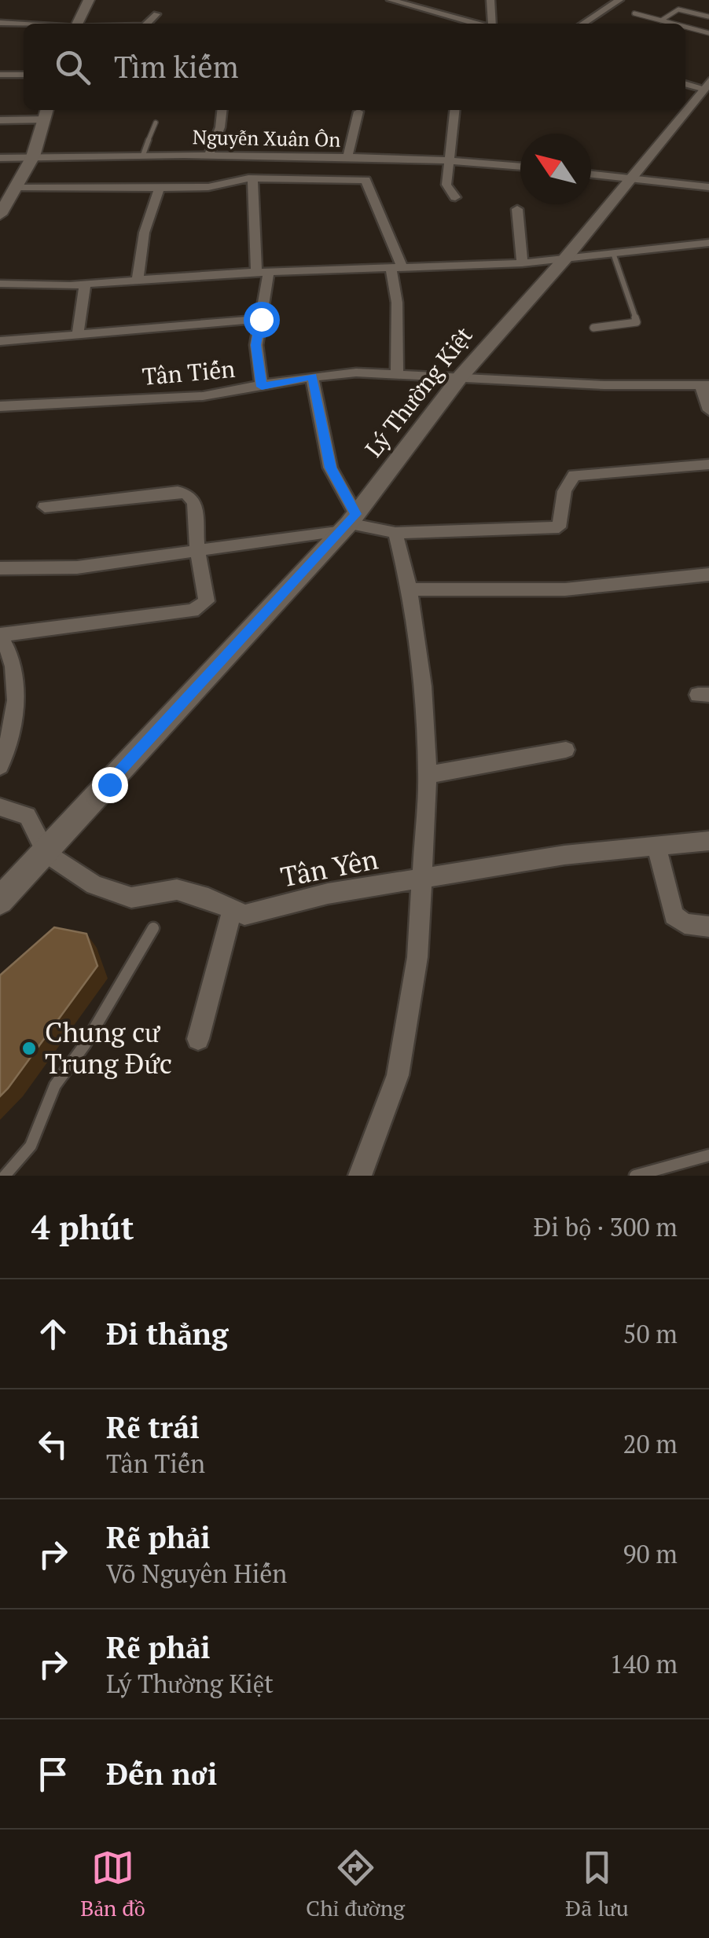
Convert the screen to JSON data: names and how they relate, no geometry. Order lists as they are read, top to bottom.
{
  "streets": {
    "street": [
      "Nguyễn Xuân Ôn",
      "Tân Tiến",
      "Lý Thường Kiệt",
      "Tân Yên"
    ]
  },
  "crossings": [
    ["Tân Tiến", "Lý Thường Kiệt"],
    ["Lý Thường Kiệt", "Tân Yên"]
  ],
  "places": ["Chung cư Trung Đức"],
  "north": "top left",
  "page": {
    "search": "Tìm kiếm",
    "heading": ["4 phút", "Đi bộ · 300 m"],
    "list": [
      ["Đi thẳng", "50 m"],
      ["Rẽ trái", "Tân Tiến", "20 m"],
      ["Rẽ phải", "Võ Nguyên Hiến", "90 m"],
      ["Rẽ phải", "Lý Thường Kiệt", "140 m"],
      "Đến nơi"
    ],
    "nav": ["Bản đồ", "Chỉ đường", "Đã lưu"]
  }
}
